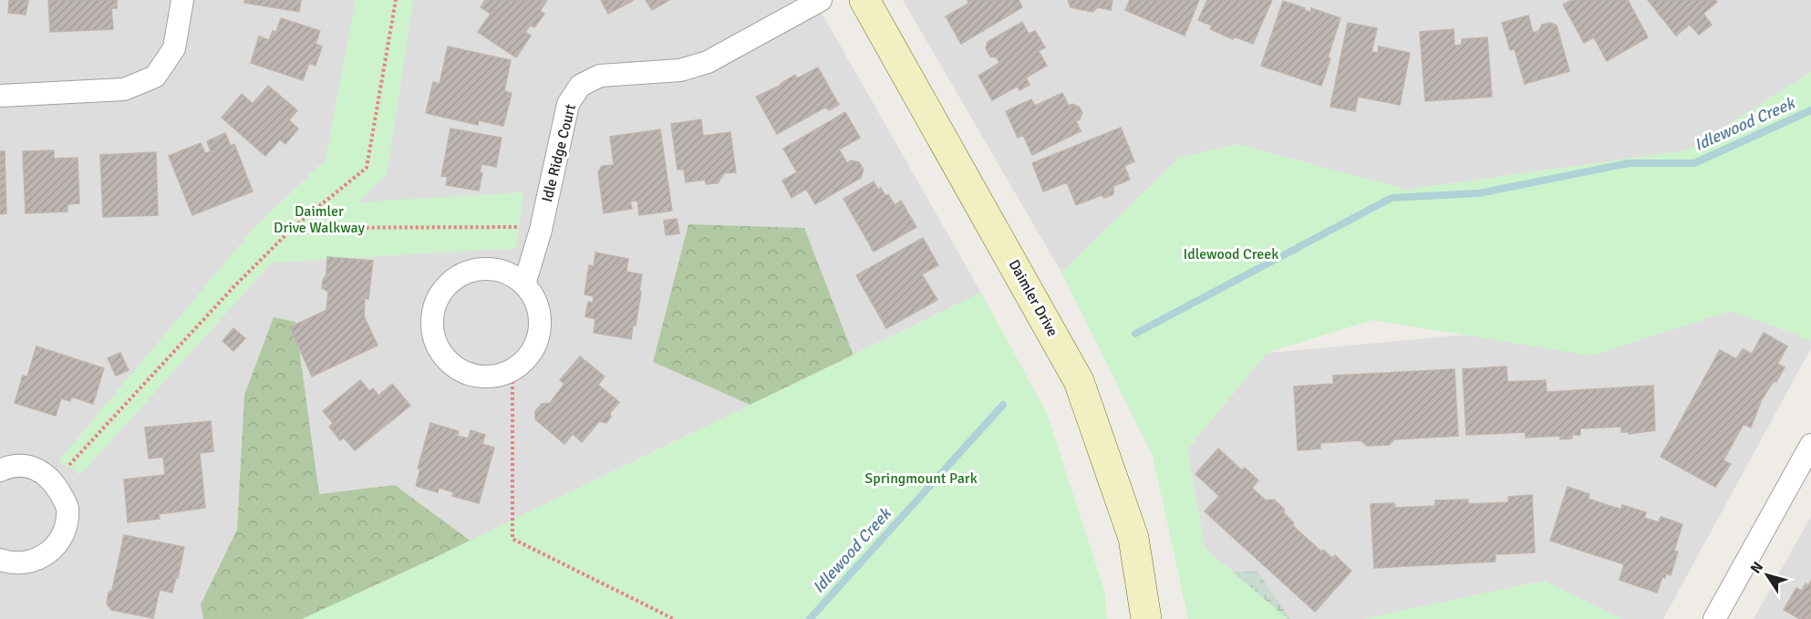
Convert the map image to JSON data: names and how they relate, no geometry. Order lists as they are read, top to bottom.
{
  "streets": {
    "street": ["Idle Ridge Court", "Daimler Drive"]
  },
  "water": ["Idlewood Creek"],
  "parks": ["Daimler Drive Walkway", "Idlewood Creek", "Springmount Park"],
  "north": "top left"
}
